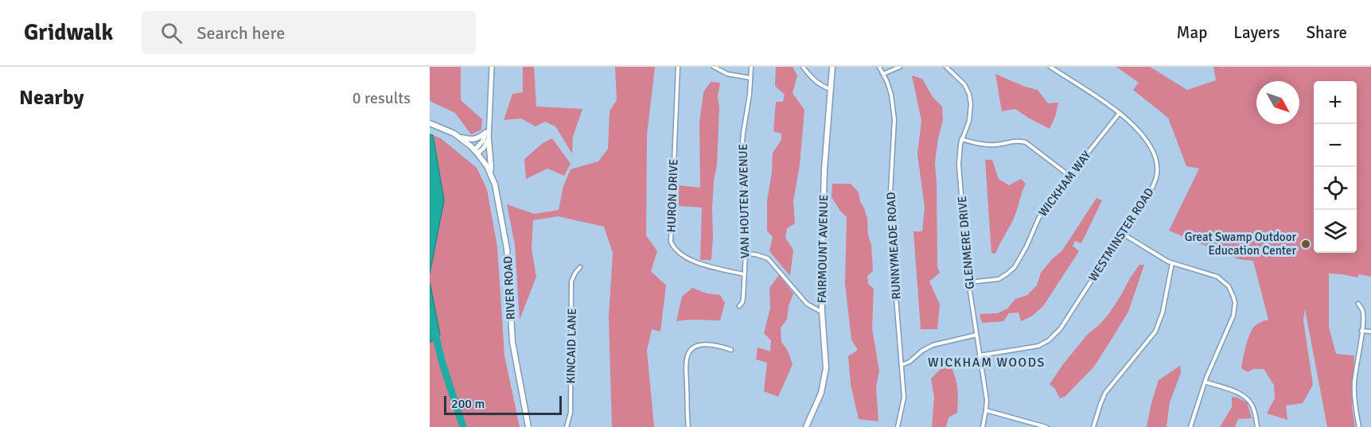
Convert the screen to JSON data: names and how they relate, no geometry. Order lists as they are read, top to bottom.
{
  "streets": {
    "main road": ["FAIRMOUNT AVENUE", "RIVER ROAD"],
    "street": [
      "WICKHAM WAY",
      "HURON DRIVE",
      "VAN HOUTEN AVENUE",
      "WESTMINSTER ROAD",
      "GLENMERE DRIVE",
      "RUNNYMEADE ROAD",
      "KINCAID LANE"
    ]
  },
  "crossings": [
    ["WICKHAM WAY", "WESTMINSTER ROAD"],
    ["WICKHAM WAY", "GLENMERE DRIVE"],
    ["HURON DRIVE", "VAN HOUTEN AVENUE"],
    ["WESTMINSTER ROAD", "GLENMERE DRIVE"]
  ],
  "districts": ["WICKHAM WOODS"],
  "places": ["Great Swamp Outdoor Education Center"],
  "scale_bar": "200 m",
  "north": "bottom right",
  "page": {
    "header": "Gridwalk",
    "search": "Search here",
    "nav": ["Map", "Layers", "Share"],
    "heading": ["Nearby", "0 results"],
    "map_buttons": ["+", "−"],
    "scale": "200 m"
  }
}
